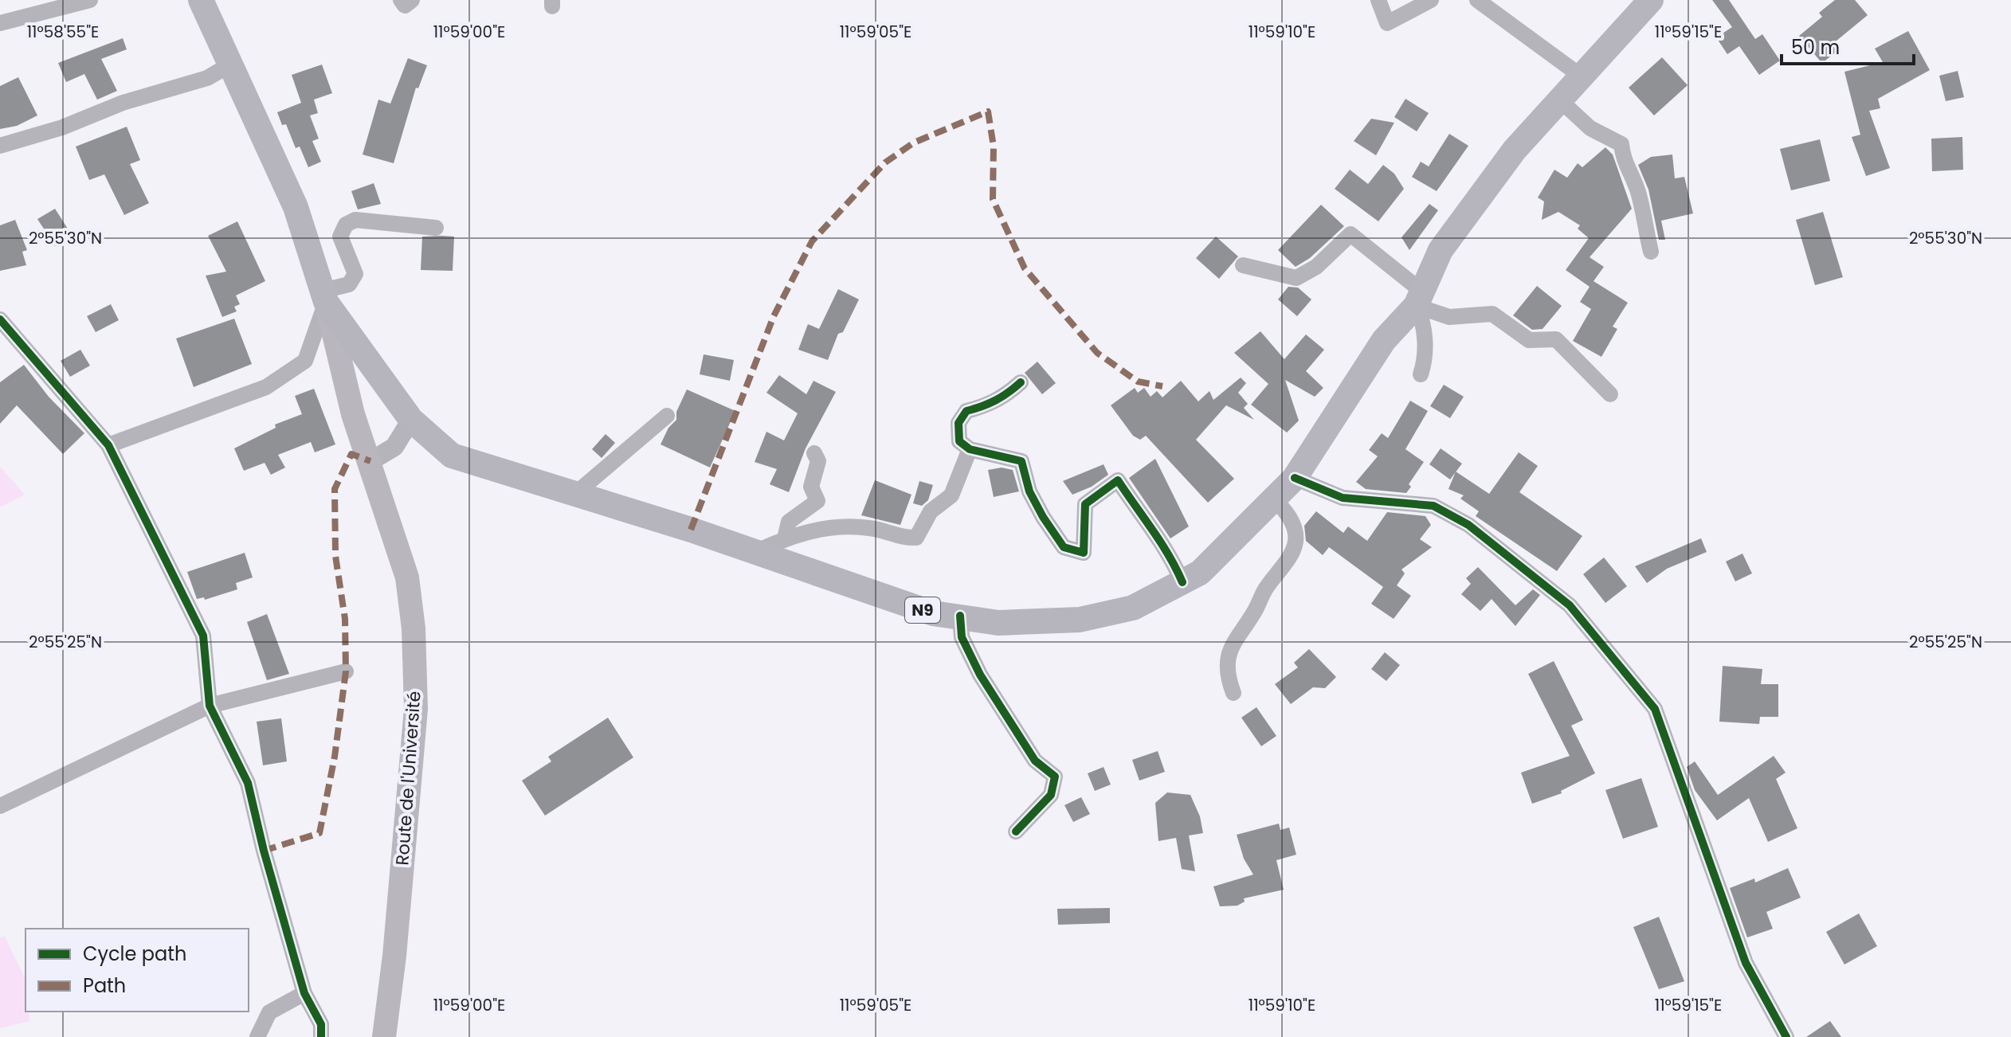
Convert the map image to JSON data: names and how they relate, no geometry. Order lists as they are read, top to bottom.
{
  "streets": {
    "highway": ["N9"],
    "main road": ["Route de l'Université"]
  },
  "crossings": [
    ["N9", "Route de l'Université"]
  ],
  "legend": ["Cycle path", "Path"],
  "scale_bar": "50 m",
  "coordinates": [
    "11°58'55\"E",
    "11°59'00\"E",
    "11°59'05\"E",
    "11°59'10\"E",
    "11°59'15\"E",
    "2°55'30\"N",
    "2°55'25\"N"
  ]
}
